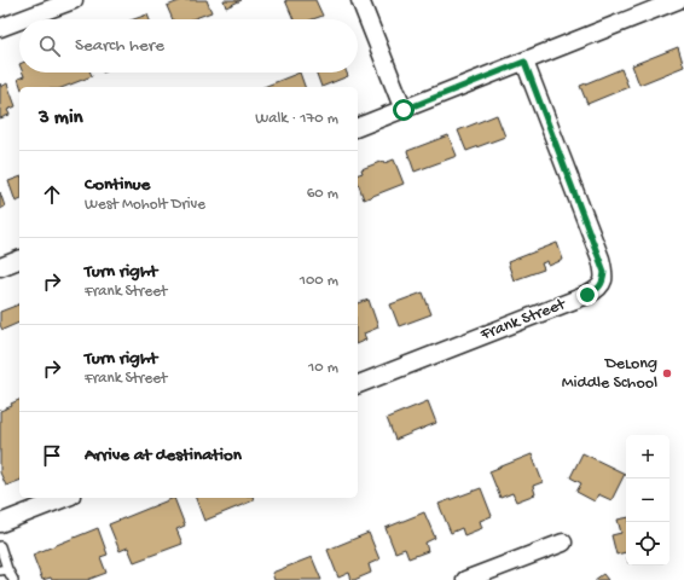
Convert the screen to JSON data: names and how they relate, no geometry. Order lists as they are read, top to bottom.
{
  "streets": {
    "street": ["Frank Street"]
  },
  "places": ["DeLong Middle School"],
  "page": {
    "search": "Search here",
    "heading": ["3 min", "Walk · 170 m"],
    "list": [
      ["Continue", "West Moholt Drive", "60 m"],
      ["Turn right", "Frank Street", "100 m"],
      ["Turn right", "Frank Street", "10 m"],
      "Arrive at destination"
    ],
    "map_buttons": ["+", "−"]
  }
}
